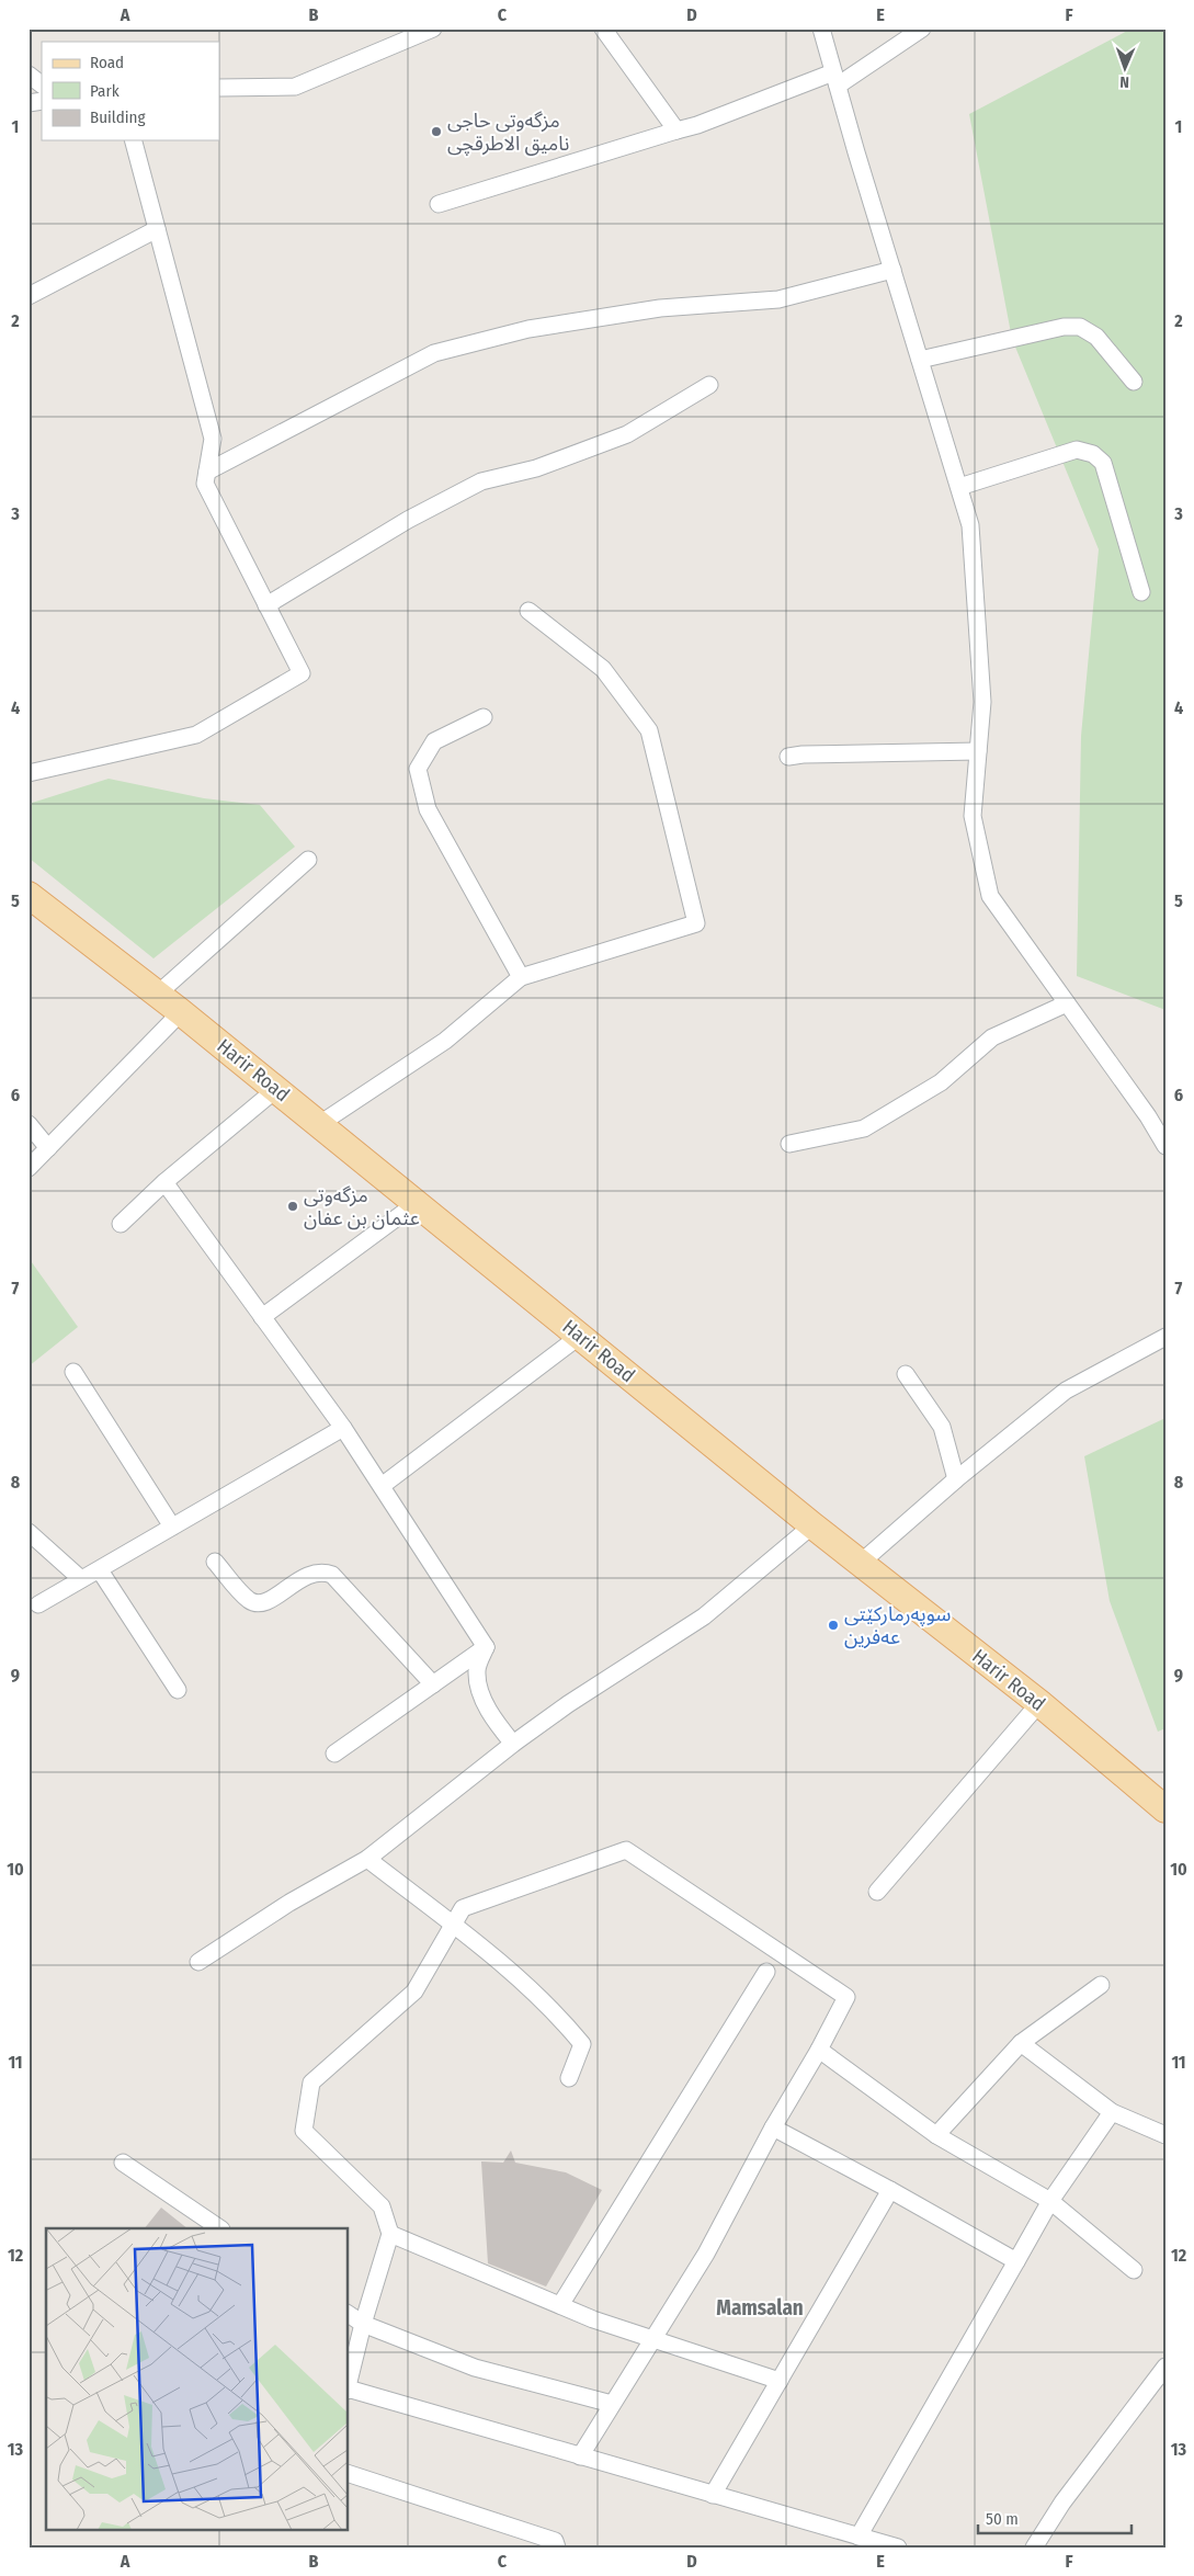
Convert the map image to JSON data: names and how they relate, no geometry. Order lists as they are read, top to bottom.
{
  "streets": {
    "main road": ["Harir Road"]
  },
  "districts": ["Mamsalan"],
  "places": ["مزگەوتی حاجی نامیق الاطرقچی", "مزگەوتی عثمان بن عفان", "سوپەرمارکێتی عەفرین"],
  "legend": ["Road", "Park", "Building"],
  "scale_bar": "50 m",
  "north": "bottom",
  "grid": {
    "columns": [
      "A",
      "B",
      "C",
      "D",
      "E",
      "F"
    ],
    "rows": [
      "1",
      "2",
      "3",
      "4",
      "5",
      "6",
      "7",
      "8",
      "9",
      "10",
      "11",
      "12",
      "13"
    ]
  }
}
